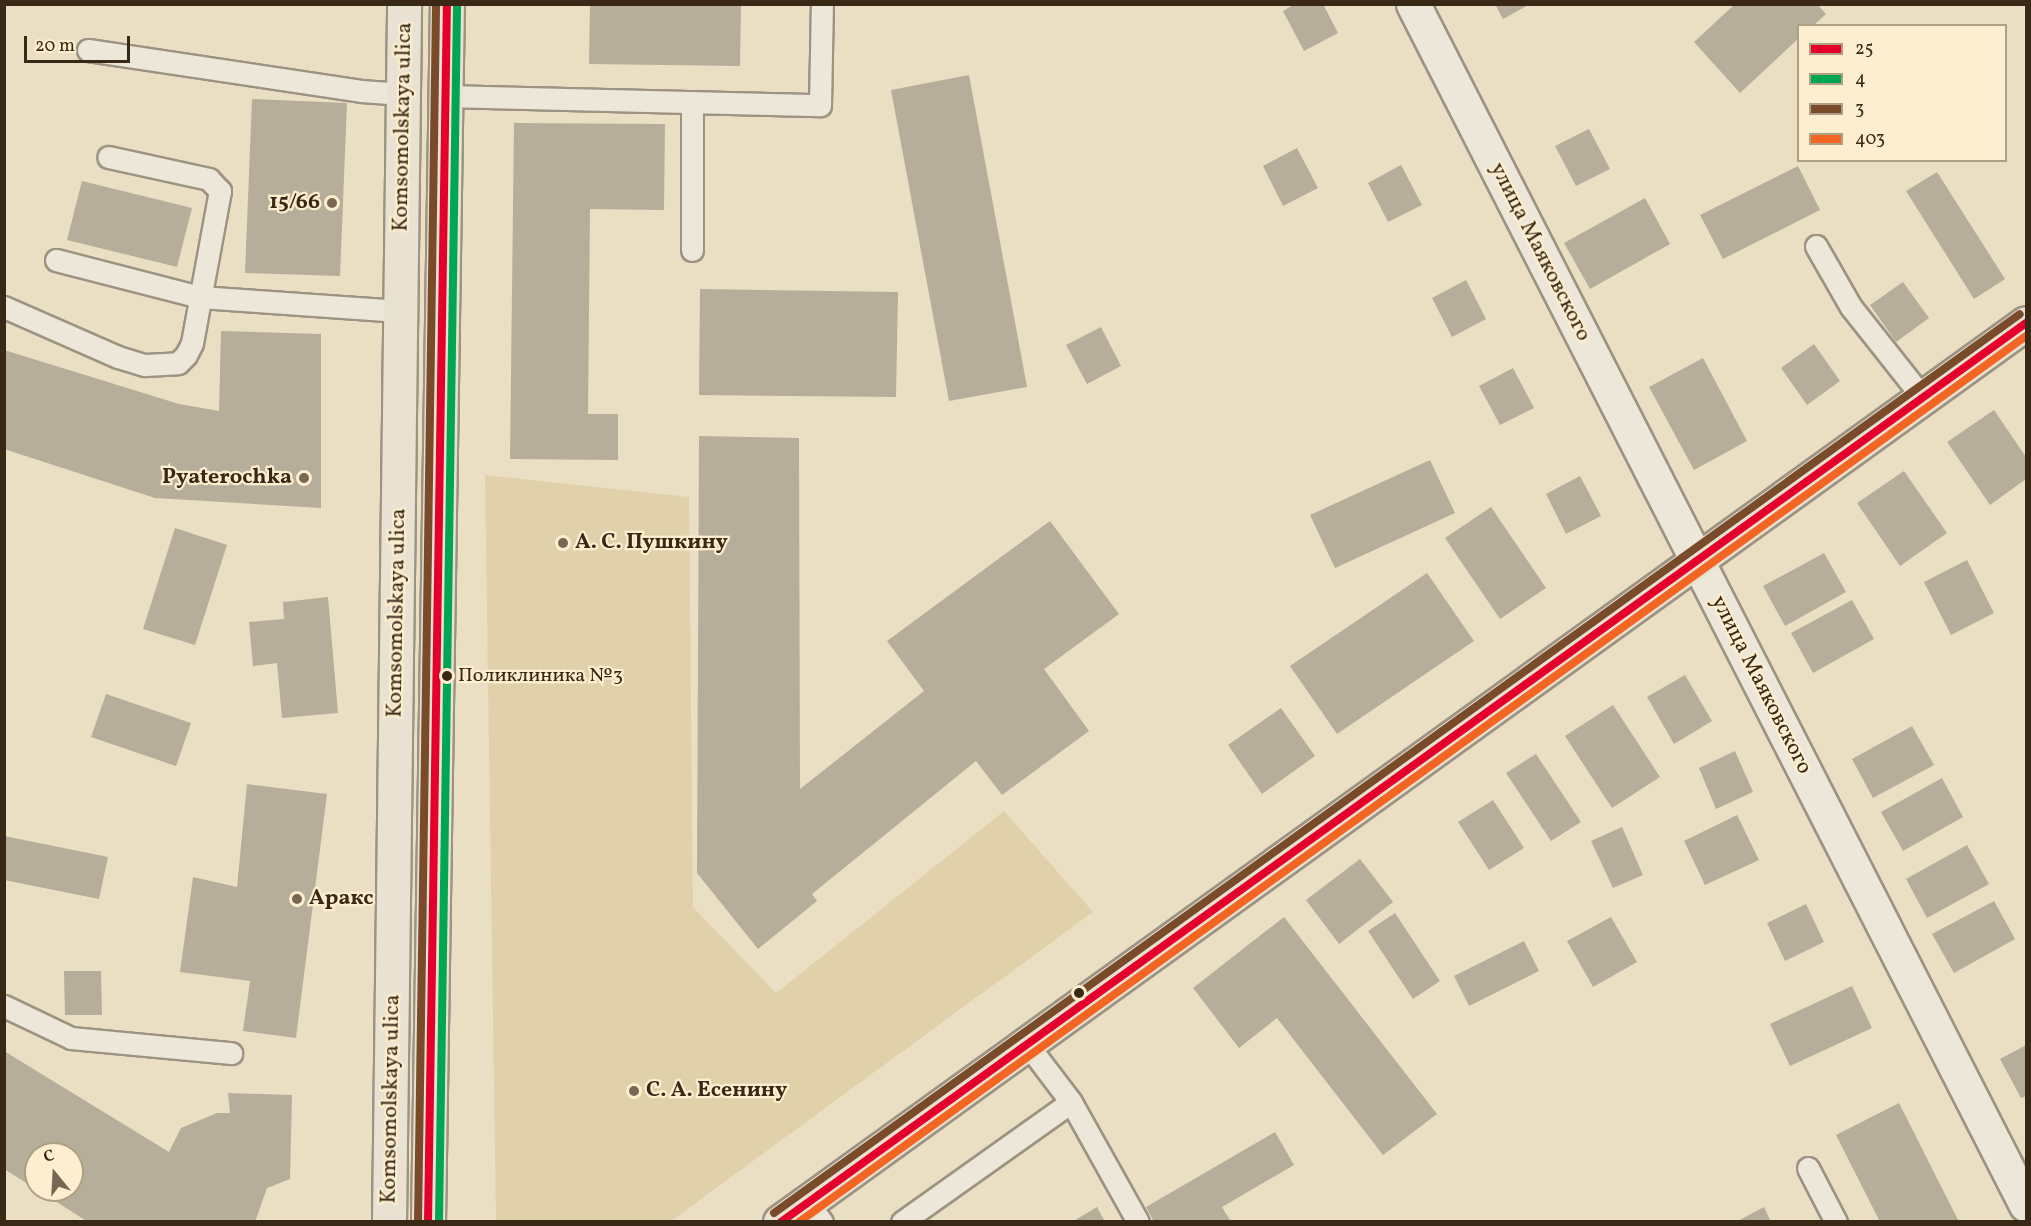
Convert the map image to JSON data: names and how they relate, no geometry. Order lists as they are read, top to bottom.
{
  "streets": {
    "main road": ["Komsomolskaya ulica"],
    "street": ["улица Маяковского"]
  },
  "places": [
    "15/66",
    "Pyaterochka",
    "А. С. Пушкину",
    "Поликлиника №3",
    "Аракс",
    "С. А. Есенину"
  ],
  "lines": [
    "transit line 25",
    "transit line 4",
    "transit line 3",
    "transit line 403"
  ],
  "legend": [
    "25",
    "4",
    "3",
    "403"
  ],
  "scale_bar": "20 m",
  "north": "top"
}
